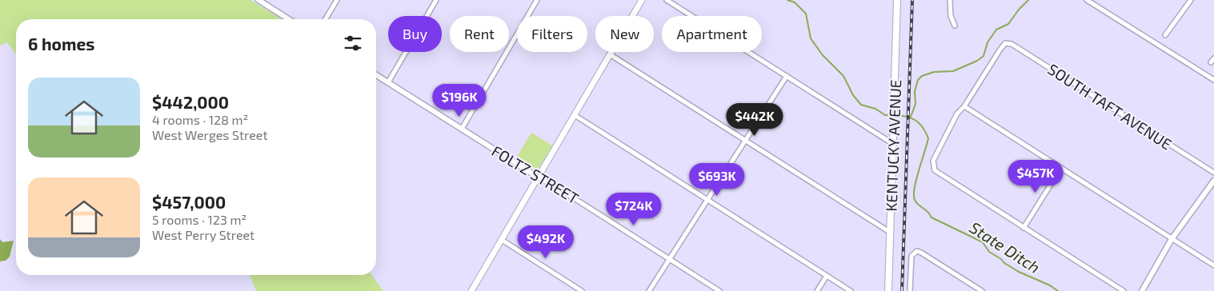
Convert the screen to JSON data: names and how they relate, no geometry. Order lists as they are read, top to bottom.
{
  "streets": {
    "main road": ["KENTUCKY AVENUE"],
    "street": ["SOUTH TAFT AVENUE", "FOLTZ STREET"]
  },
  "water": ["State Ditch"],
  "page": {
    "chip": [
      "Buy",
      "Rent",
      "Filters",
      "New",
      "Apartment"
    ],
    "heading": "6 homes",
    "list": [
      {
        "name": "$442,000",
        "note": "4 rooms · 128 m² · West Werges Street"
      },
      {
        "name": "$457,000",
        "note": "5 rooms · 123 m² · West Perry Street"
      }
    ],
    "price": [
      "$196K",
      "$442K",
      "$457K",
      "$693K",
      "$724K",
      "$492K"
    ]
  }
}
